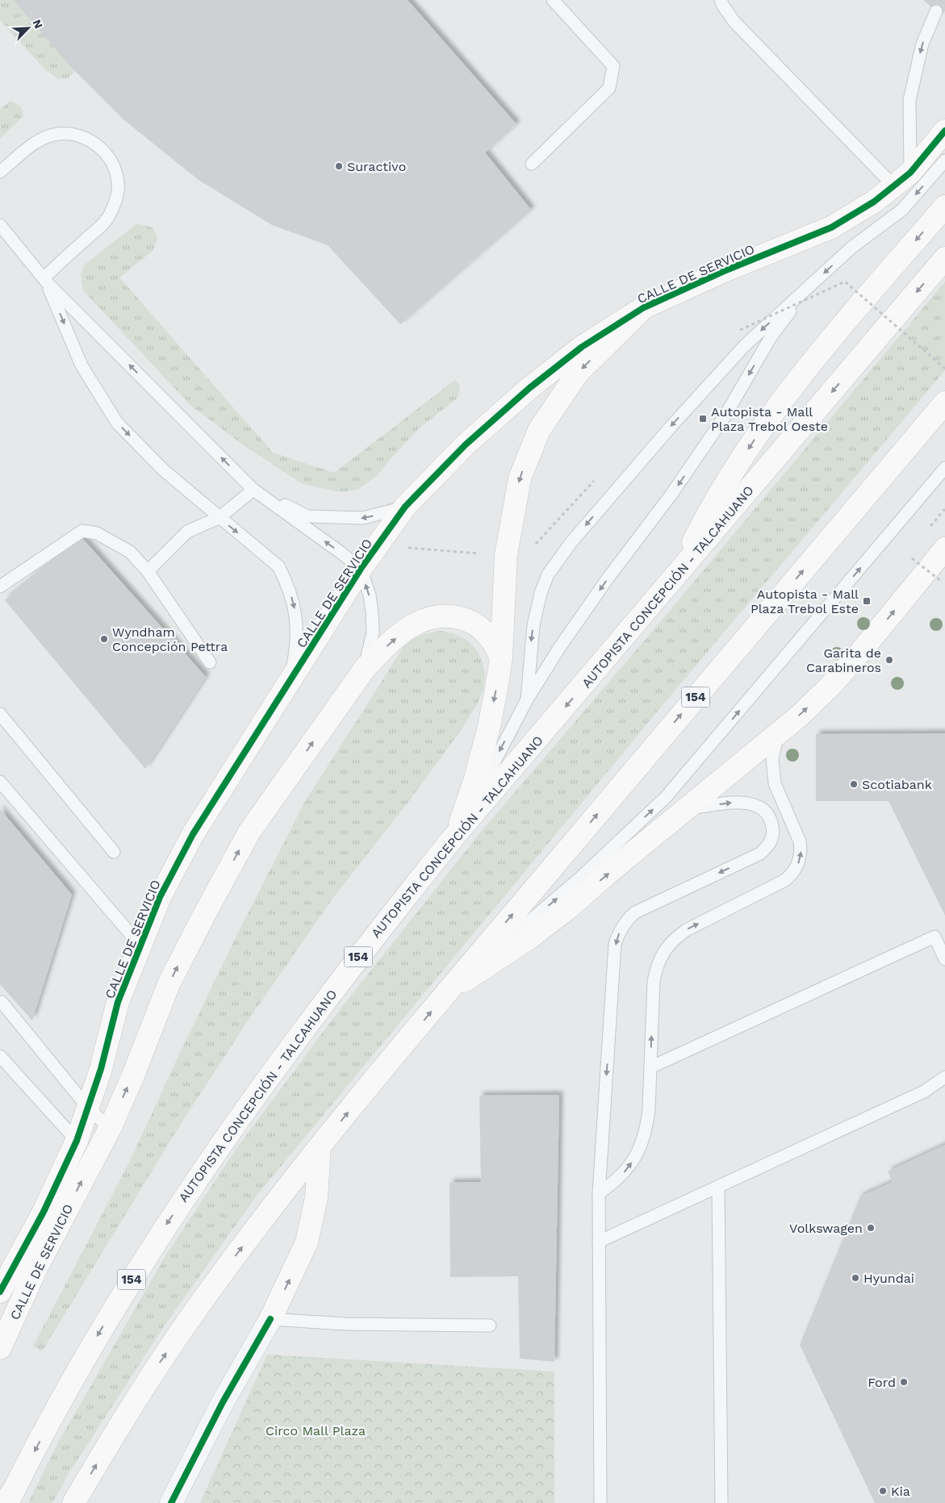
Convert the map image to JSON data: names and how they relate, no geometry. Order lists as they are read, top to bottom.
{
  "streets": {
    "main road": ["CALLE DE SERVICIO", "AUTOPISTA CONCEPCIÓN - TALCAHUANO", "154"]
  },
  "parks": ["Circo Mall Plaza"],
  "places": {
    "other": [
      "Suractivo",
      "Wyndham Concepción Pettra",
      "Garita de Carabineros",
      "Scotiabank",
      "Volkswagen",
      "Hyundai",
      "Ford",
      "Kia"
    ],
    "transit": ["Autopista - Mall Plaza Trebol Oeste", "Autopista - Mall Plaza Trebol Este"]
  },
  "north": "top right"
}
